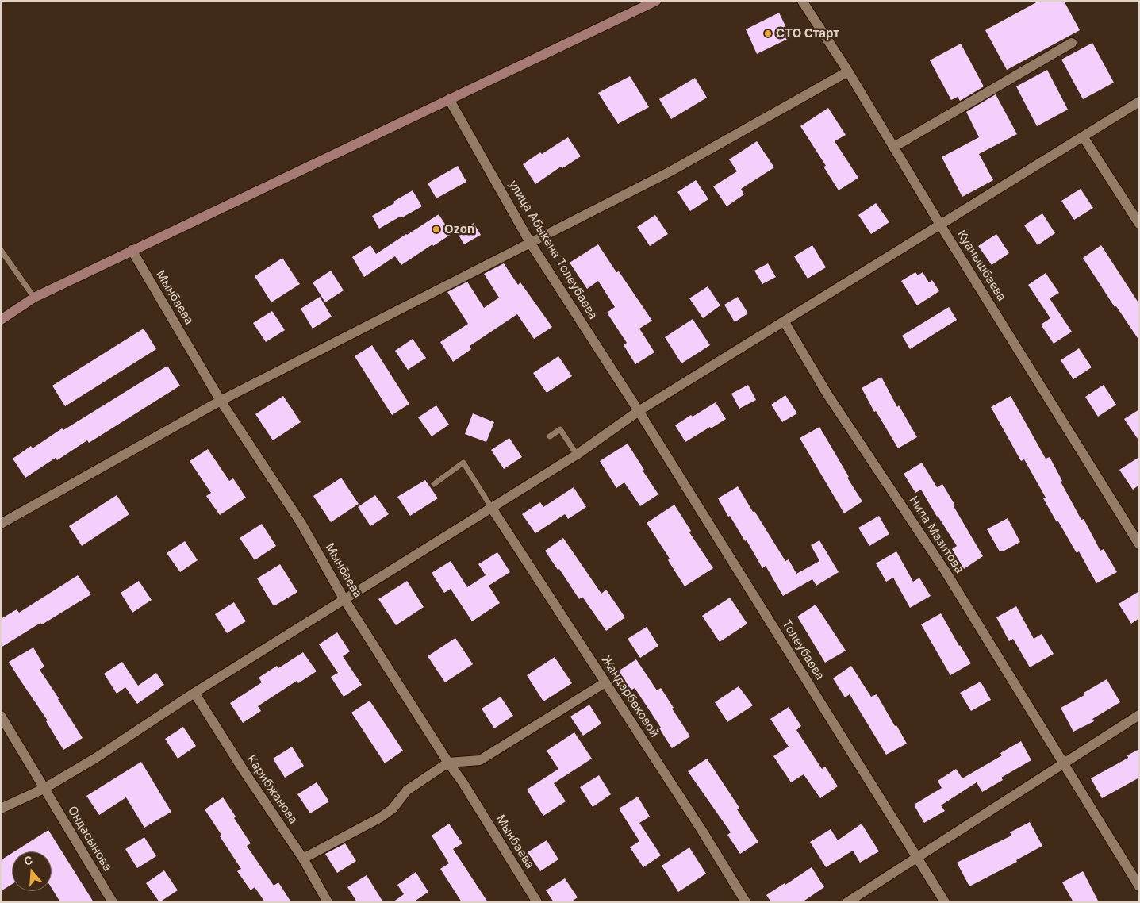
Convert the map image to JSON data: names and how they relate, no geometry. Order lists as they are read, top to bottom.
{
  "streets": {
    "street": [
      "улица Абыкена Толеубаева",
      "Куанышбаева",
      "Мынбаева",
      "Нила Мазитова",
      "Толеубаева",
      "Жандарбековой",
      "Карибжанова",
      "Ондасынова"
    ]
  },
  "crossings": [
    ["улица Абыкена Толеубаева", "Толеубаева"]
  ],
  "places": ["СТО Старт", "Ozon"],
  "north": "top"
}
